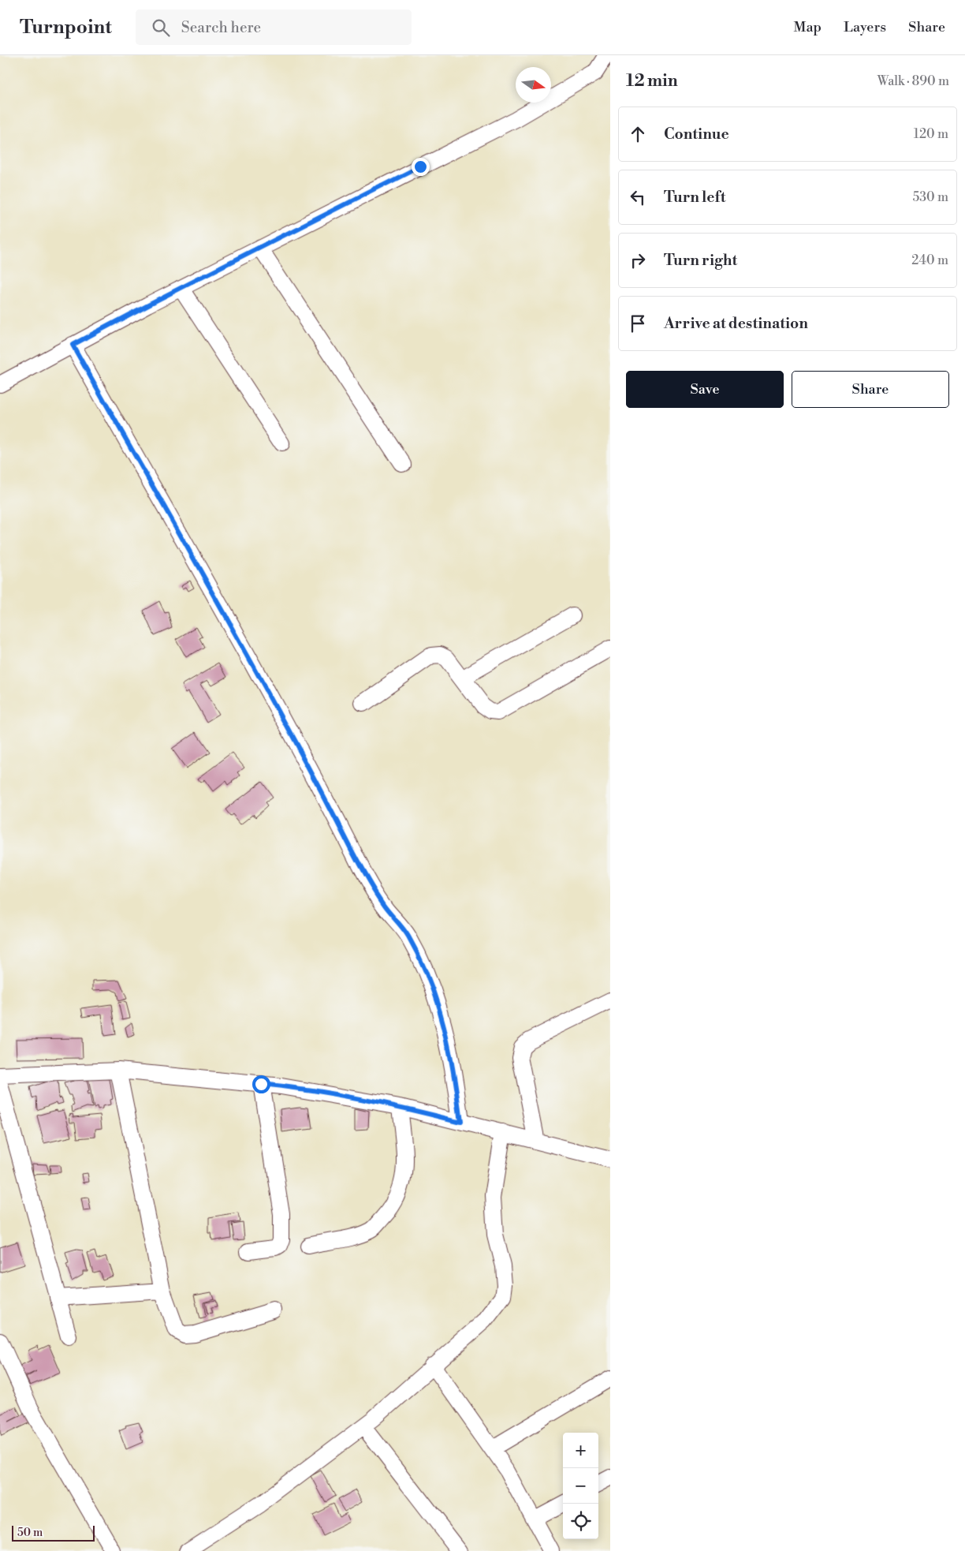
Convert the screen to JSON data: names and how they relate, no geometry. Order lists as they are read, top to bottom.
{
  "scale_bar": "50 m",
  "north": "right",
  "page": {
    "header": "Turnpoint",
    "search": "Search here",
    "nav": ["Map", "Layers", "Share"],
    "heading": ["12 min", "Walk · 890 m"],
    "list": [
      ["Continue", "120 m"],
      ["Turn left", "530 m"],
      ["Turn right", "240 m"],
      "Arrive at destination"
    ],
    "buttons": ["Save", "Share"],
    "map_buttons": ["+", "−"],
    "scale": "50 m"
  }
}
